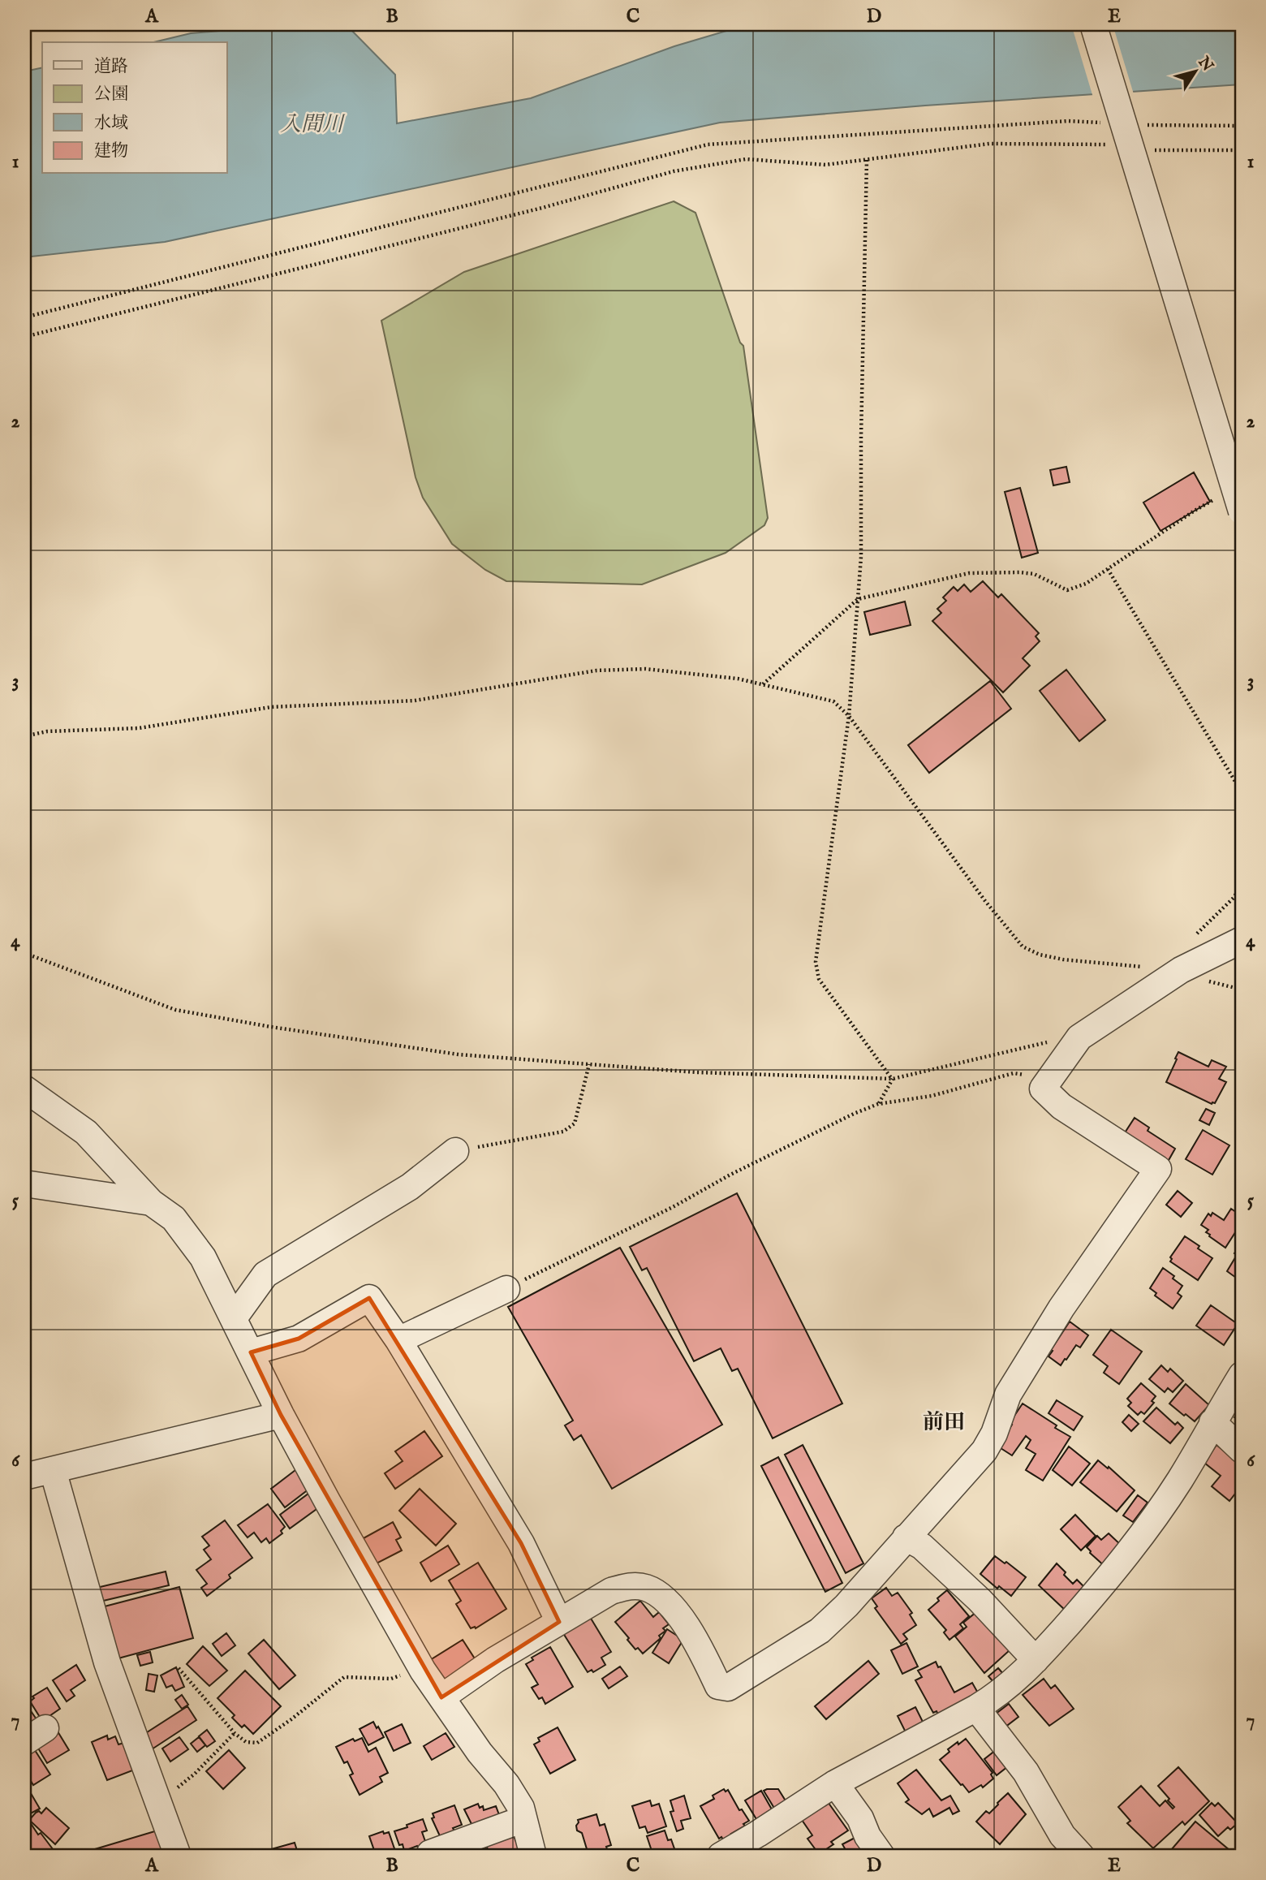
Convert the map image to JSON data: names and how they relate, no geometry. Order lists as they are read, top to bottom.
{
  "districts": ["前田"],
  "water": ["入間川"],
  "legend": [
    "道路",
    "公園",
    "水域",
    "建物"
  ],
  "north": "top right",
  "grid": {
    "columns": [
      "A",
      "B",
      "C",
      "D",
      "E"
    ],
    "rows": [
      "1",
      "2",
      "3",
      "4",
      "5",
      "6",
      "7"
    ]
  }
}
